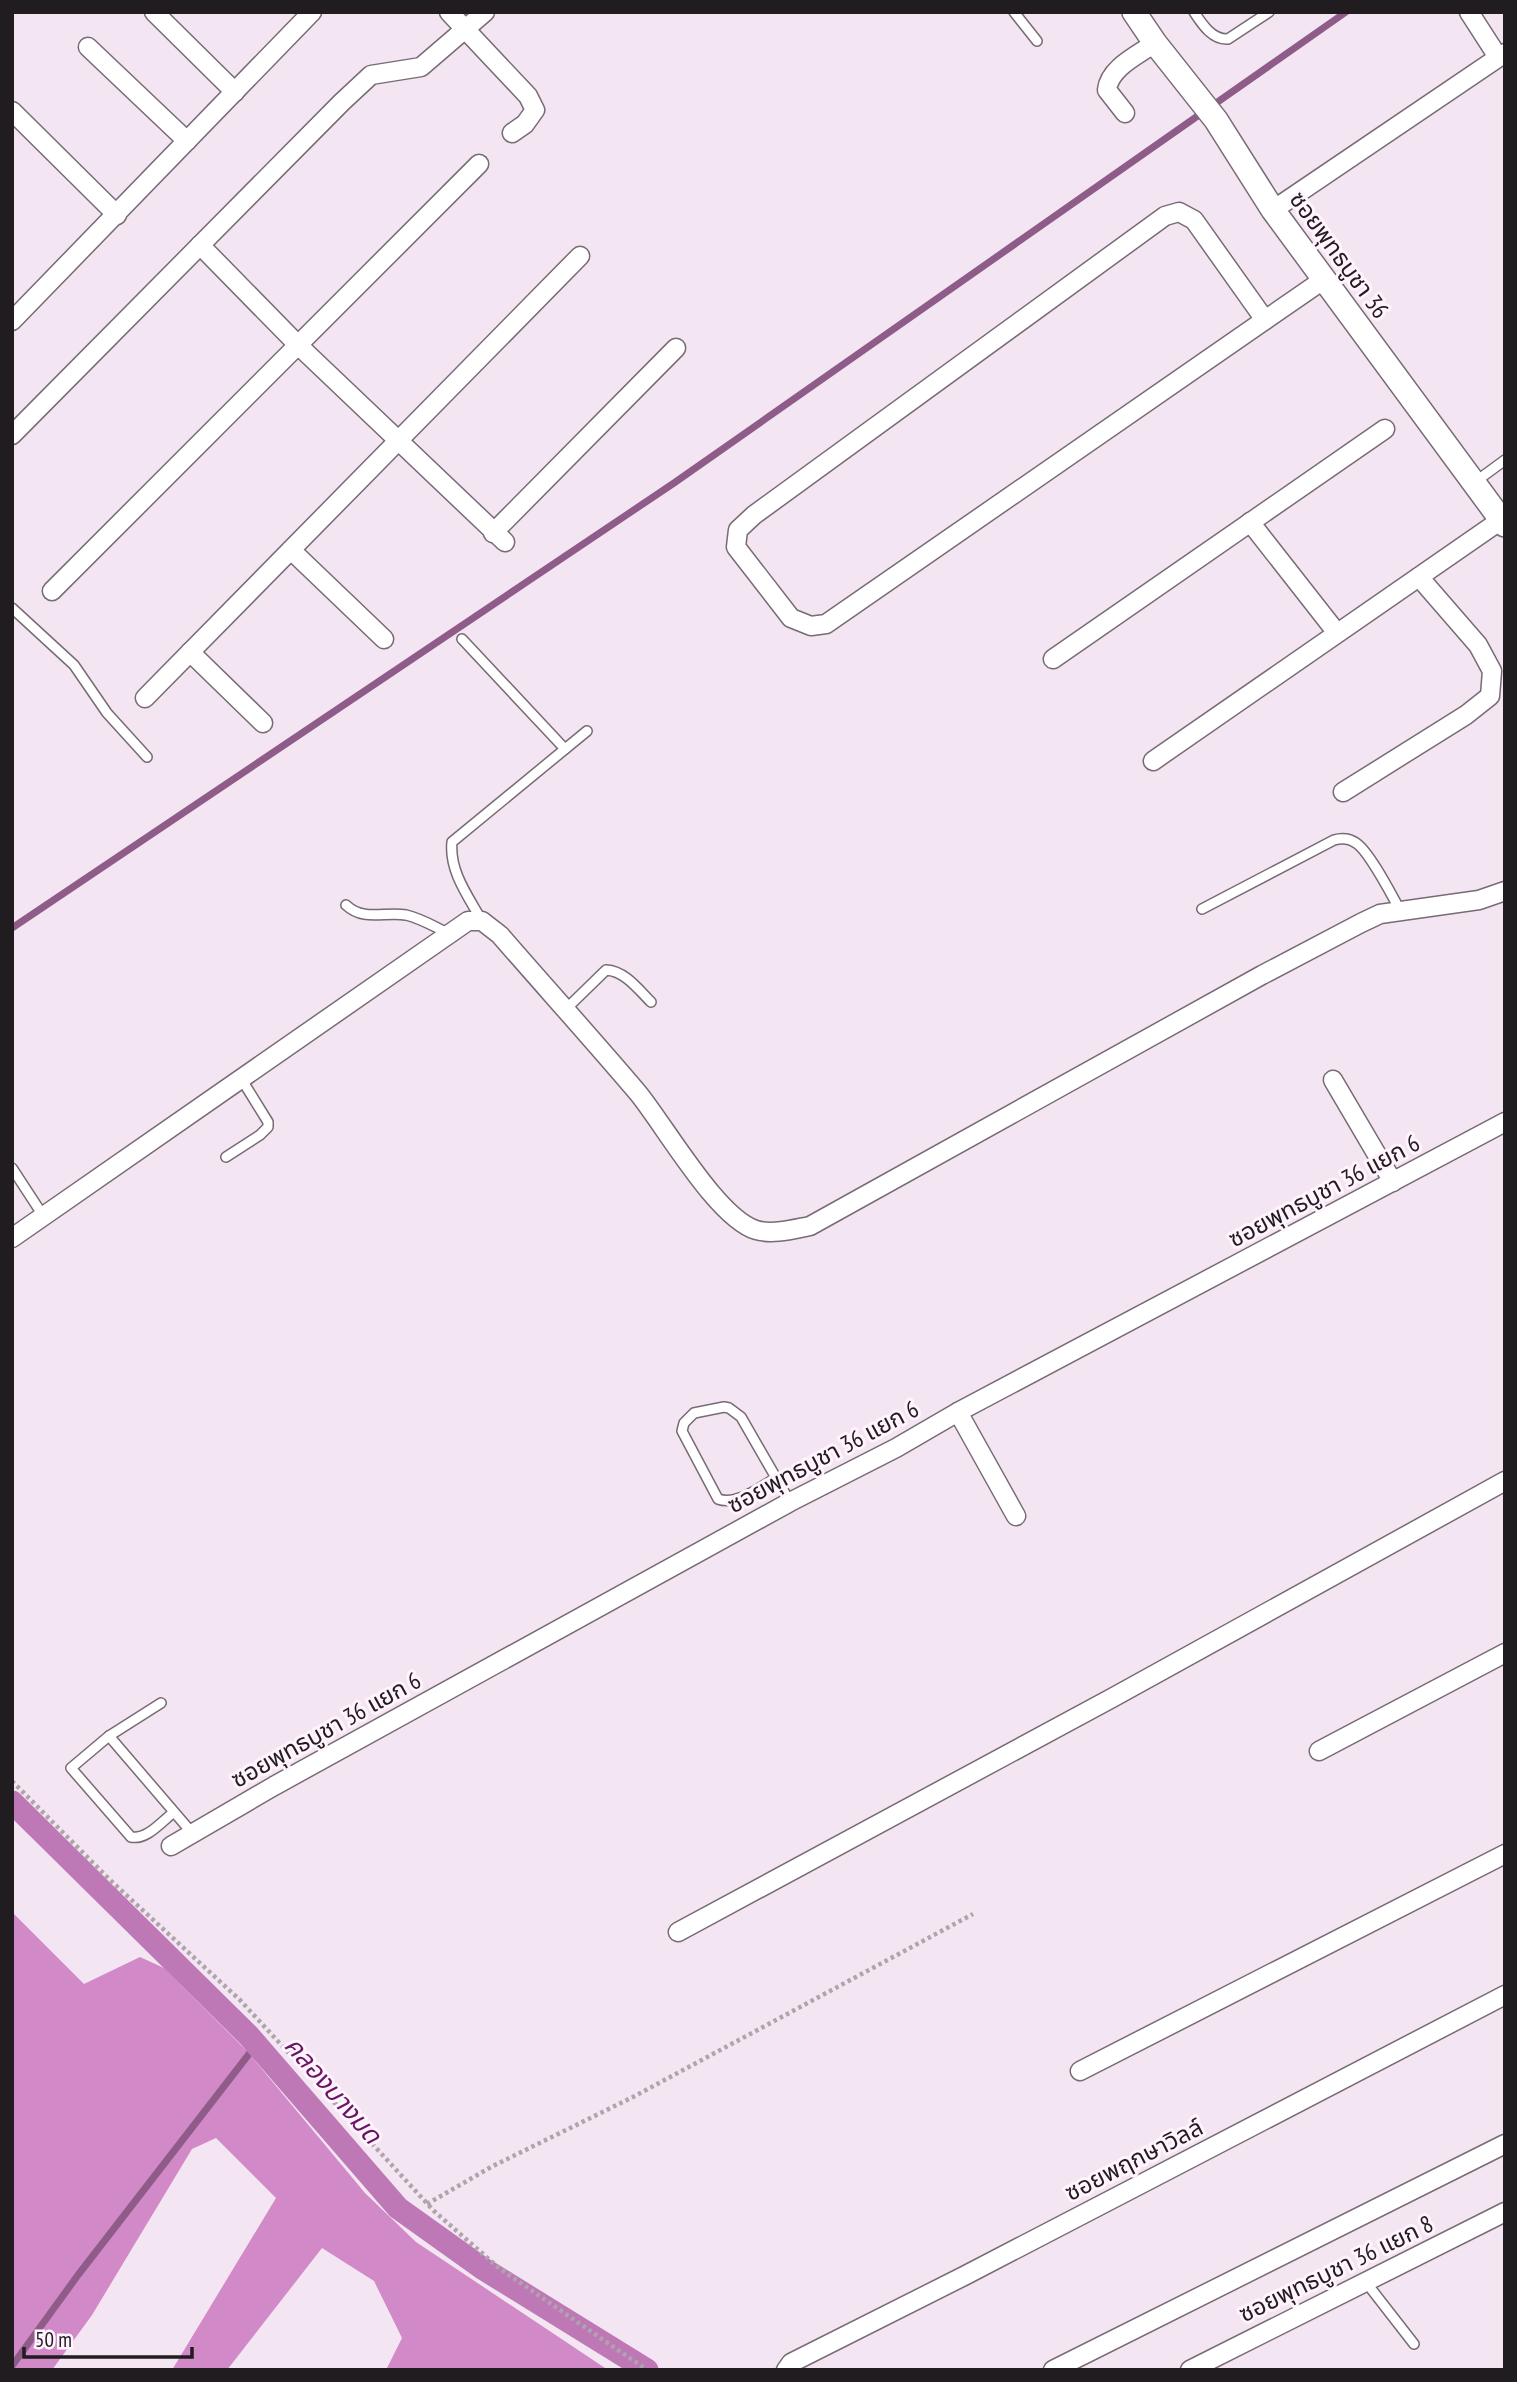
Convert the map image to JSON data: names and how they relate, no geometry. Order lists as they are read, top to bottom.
{
  "streets": {
    "street": [
      "ซอยพุทธบูชา 36",
      "ซอยพุทธบูชา 36 แยก 6",
      "ซอยพฤกษาวิลล์",
      "ซอยพุทธบูชา 36 แยก 8"
    ]
  },
  "water": ["คลองบางมด"],
  "scale_bar": "50 m"
}
